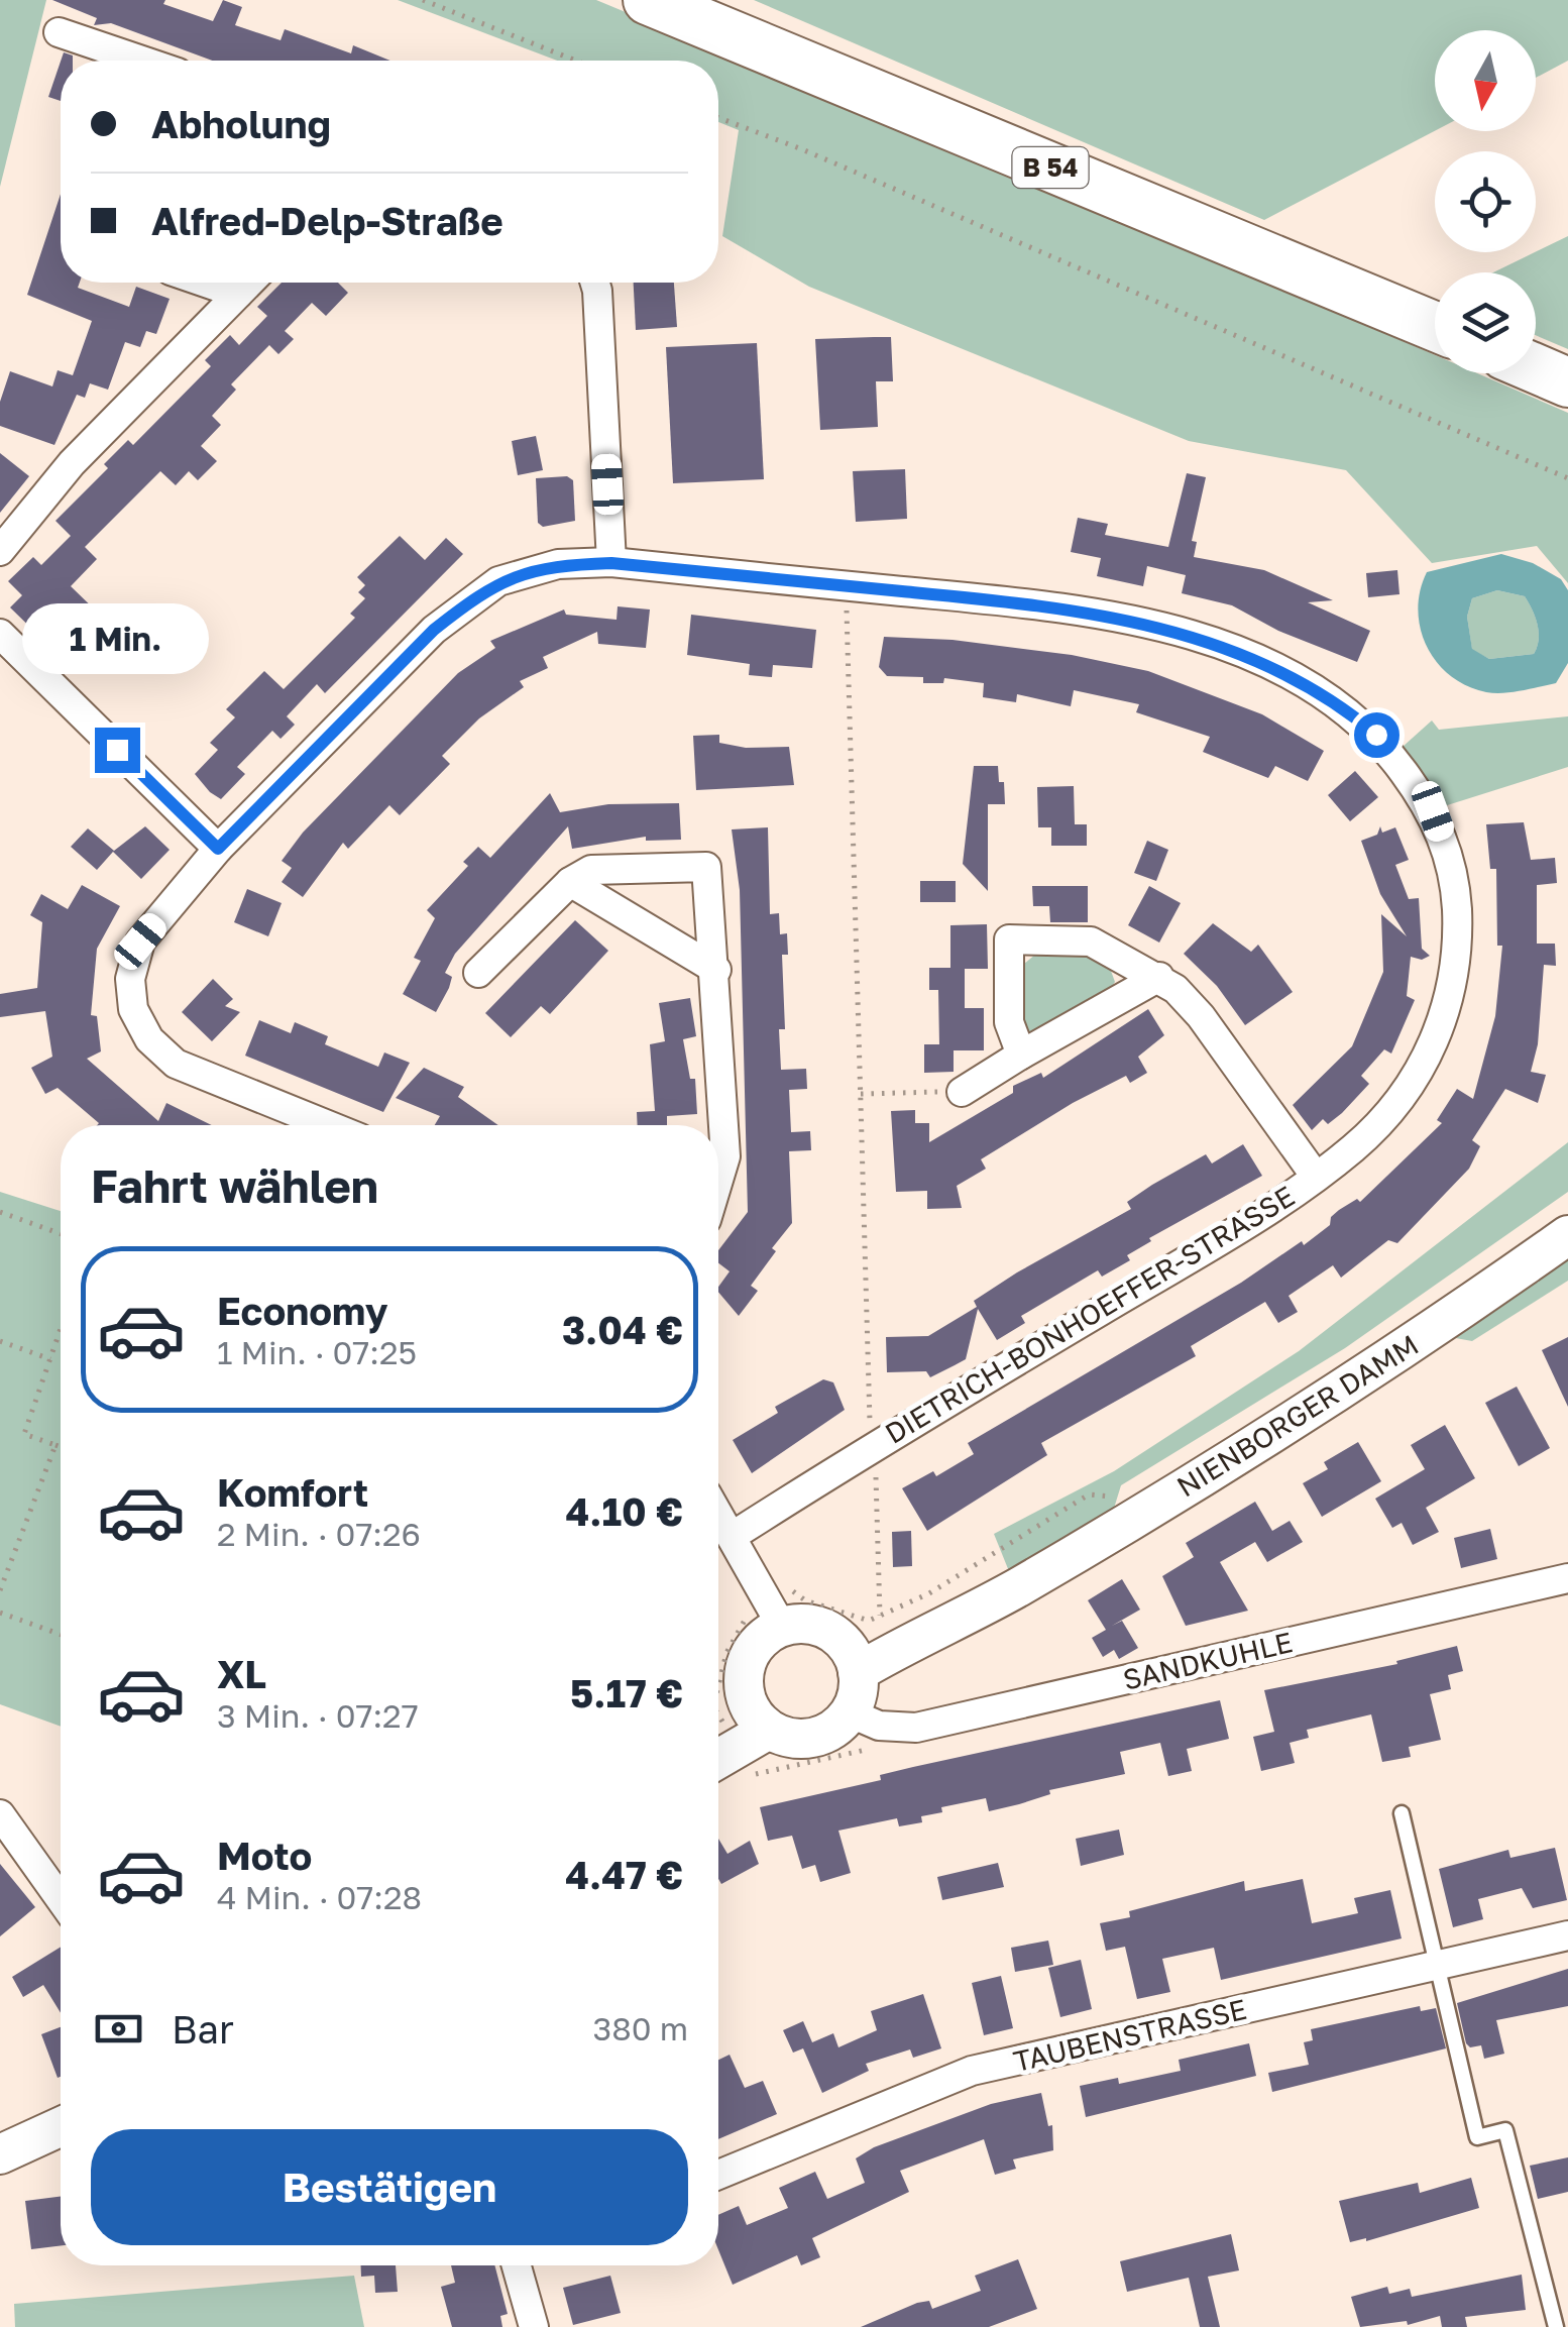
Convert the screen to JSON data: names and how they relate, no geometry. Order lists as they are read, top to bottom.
{
  "streets": {
    "highway": ["B 54"],
    "street": [
      "DIETRICH-BONHOEFFER-STRASSE",
      "NIENBORGER DAMM",
      "SANDKUHLE",
      "TAUBENSTRASSE"
    ]
  },
  "north": "bottom",
  "page": {
    "banner": ["Abholung", "Alfred-Delp-Straße"],
    "bubble": "1 Min.",
    "heading": "Fahrt wählen",
    "list": [
      {
        "name": "Economy",
        "note": "1 Min. · 07:25",
        "value": "3.04 €"
      },
      {
        "name": "Komfort",
        "note": "2 Min. · 07:26",
        "value": "4.10 €"
      },
      {
        "name": "XL",
        "note": "3 Min. · 07:27",
        "value": "5.17 €"
      },
      {
        "name": "Moto",
        "note": "4 Min. · 07:28",
        "value": "4.47 €"
      }
    ],
    "pay": ["Bar", "380 m"],
    "buttons": "Bestätigen"
  }
}
